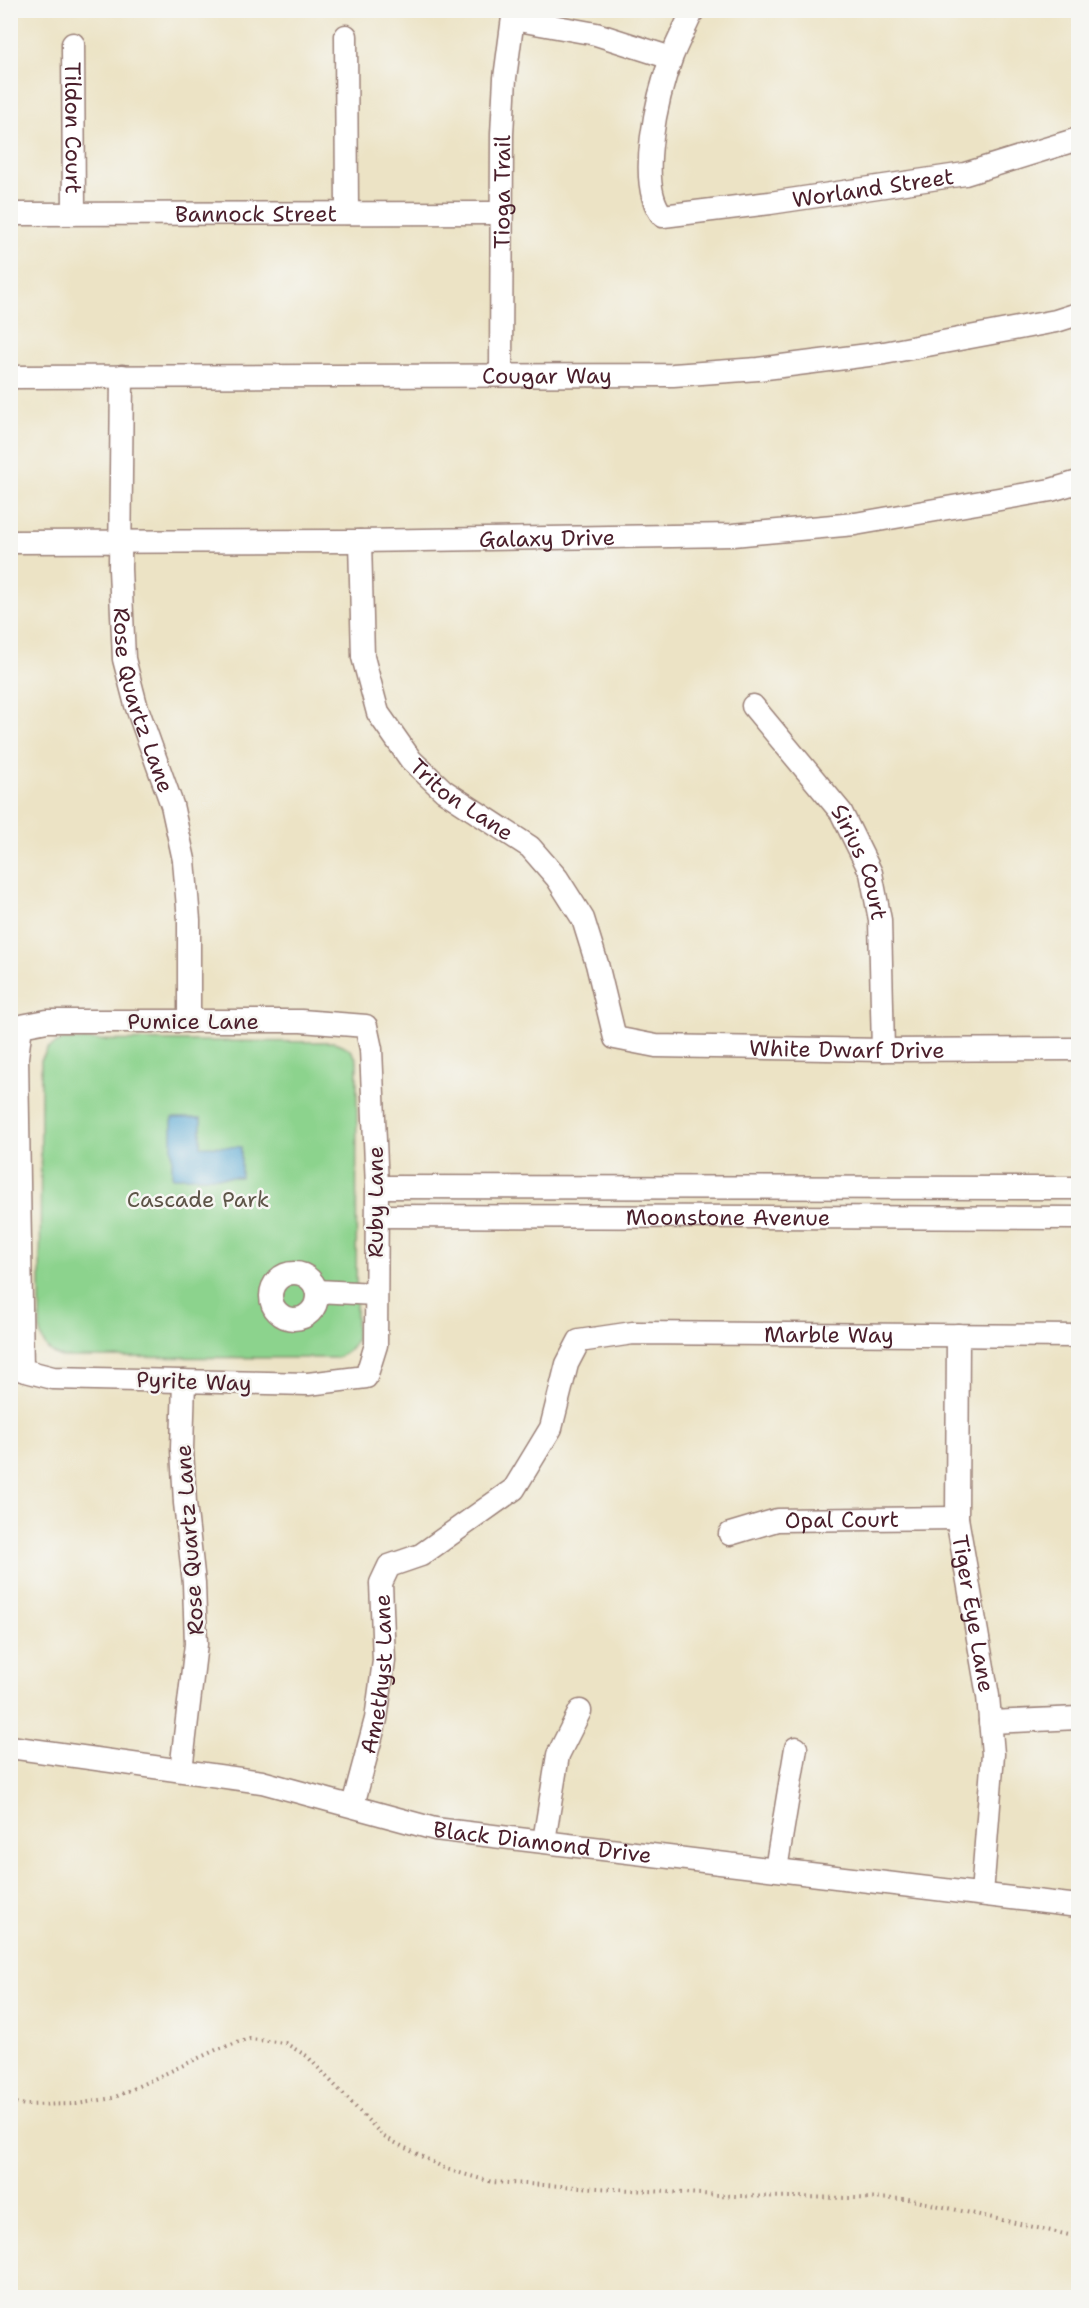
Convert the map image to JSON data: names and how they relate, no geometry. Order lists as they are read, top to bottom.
{
  "streets": {
    "street": [
      "Tildon Court",
      "Worland Street",
      "Tioga Trail",
      "Bannock Street",
      "Cougar Way",
      "Galaxy Drive",
      "Rose Quartz Lane",
      "Triton Lane",
      "Sirius Court",
      "Pumice Lane",
      "White Dwarf Drive",
      "Ruby Lane",
      "Moonstone Avenue",
      "Marble Way",
      "Pyrite Way",
      "Opal Court",
      "Tiger Eye Lane",
      "Amethyst Lane",
      "Black Diamond Drive"
    ]
  },
  "crossings": [
    ["Tildon Court", "Bannock Street"],
    ["Tioga Trail", "Bannock Street"],
    ["Tioga Trail", "Cougar Way"],
    ["Cougar Way", "Rose Quartz Lane"],
    ["Galaxy Drive", "Rose Quartz Lane"],
    ["Galaxy Drive", "Triton Lane"],
    ["Rose Quartz Lane", "Pumice Lane"],
    ["Rose Quartz Lane", "Pyrite Way"],
    ["Rose Quartz Lane", "Black Diamond Drive"],
    ["Triton Lane", "White Dwarf Drive"],
    ["Sirius Court", "White Dwarf Drive"],
    ["Pumice Lane", "Ruby Lane"],
    ["Pumice Lane", "Pyrite Way"],
    ["Ruby Lane", "Moonstone Avenue"],
    ["Ruby Lane", "Pyrite Way"],
    ["Marble Way", "Tiger Eye Lane"],
    ["Marble Way", "Amethyst Lane"],
    ["Opal Court", "Tiger Eye Lane"],
    ["Tiger Eye Lane", "Black Diamond Drive"],
    ["Amethyst Lane", "Black Diamond Drive"]
  ],
  "parks": ["Cascade Park"]
}
